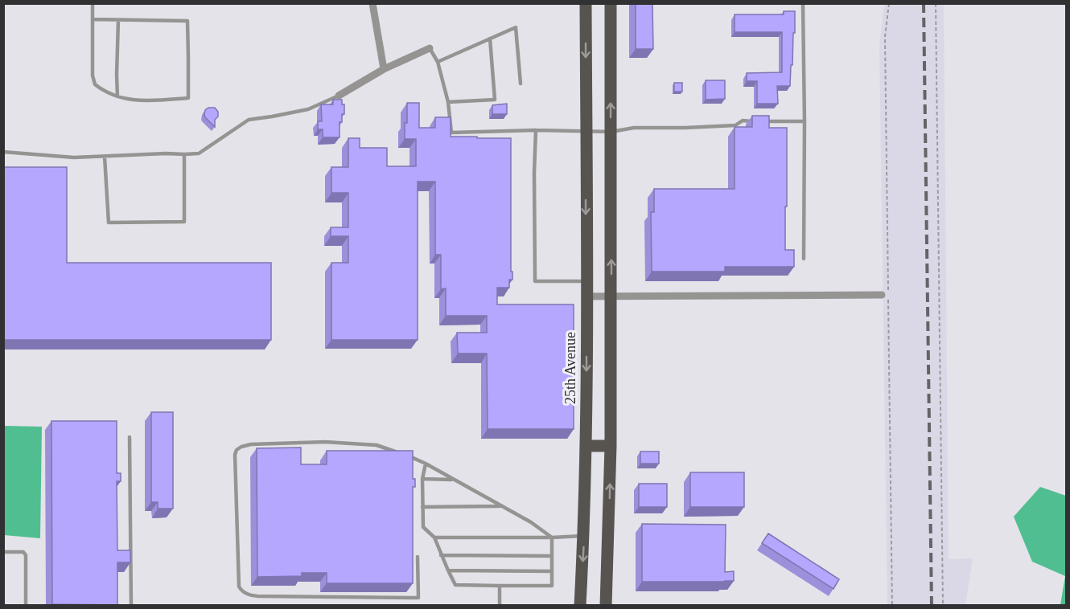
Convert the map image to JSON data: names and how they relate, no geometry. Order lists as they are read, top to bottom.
{
  "streets": {
    "main road": ["25th Avenue"]
  }
}
